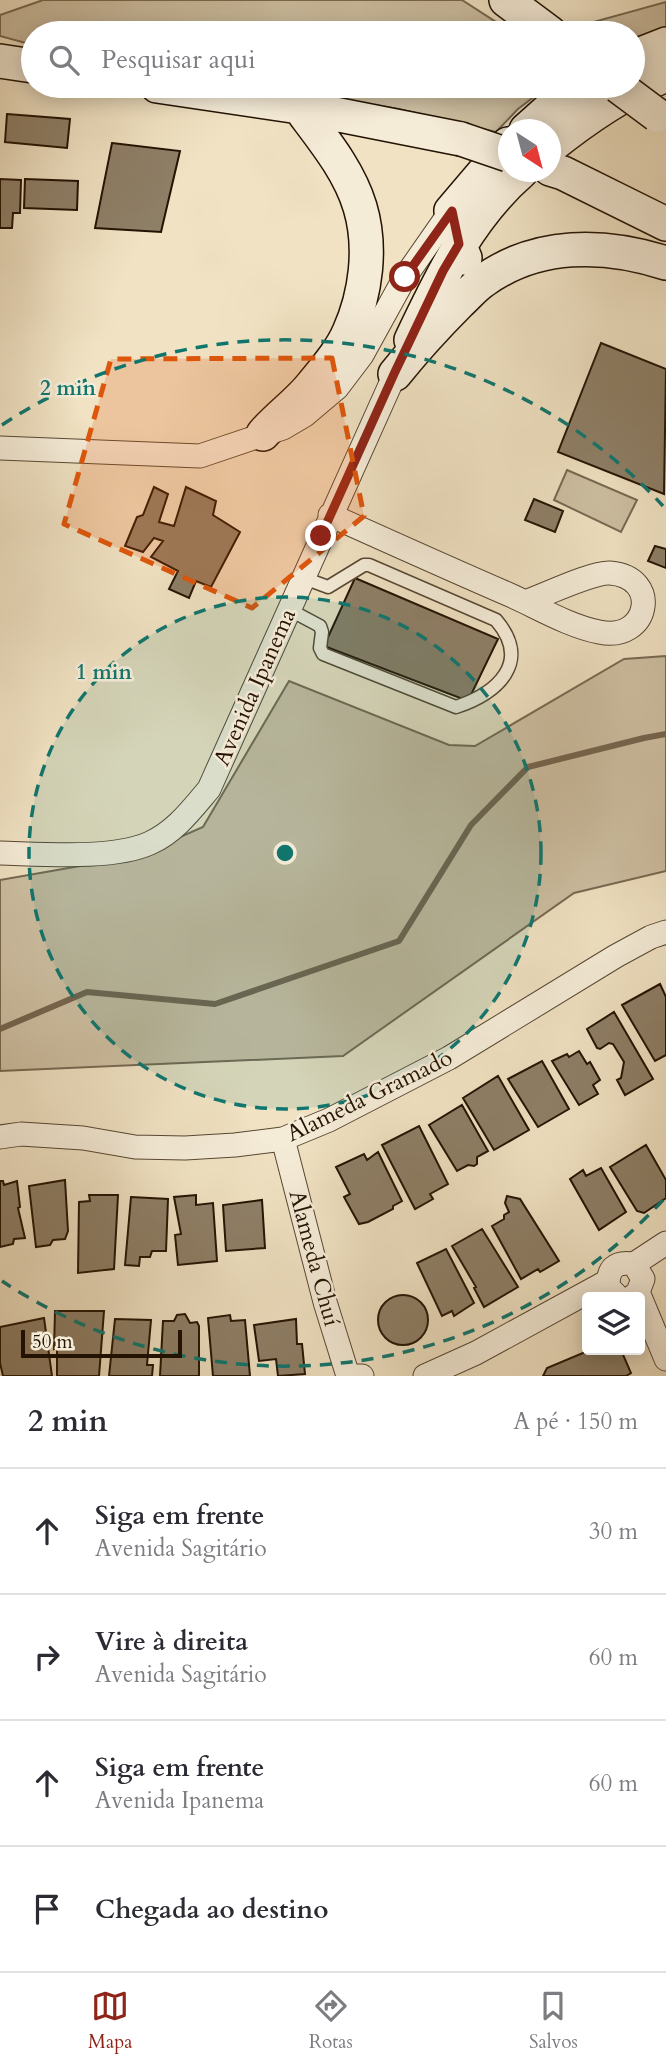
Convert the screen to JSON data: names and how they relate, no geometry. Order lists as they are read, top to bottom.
{
  "streets": {
    "street": ["Avenida Ipanema", "Alameda Gramado", "Alameda Chuí"]
  },
  "crossings": [
    ["Alameda Gramado", "Alameda Chuí"]
  ],
  "scale_bar": "50 m",
  "north": "bottom right",
  "page": {
    "search": "Pesquisar aqui",
    "scale": "50 m",
    "heading": ["2 min", "A pé · 150 m"],
    "list": [
      ["Siga em frente", "Avenida Sagitário", "30 m"],
      ["Vire à direita", "Avenida Sagitário", "60 m"],
      ["Siga em frente", "Avenida Ipanema", "60 m"],
      "Chegada ao destino"
    ],
    "nav": ["Mapa", "Rotas", "Salvos"]
  },
  "rings": ["2 min", "1 min"]
}
